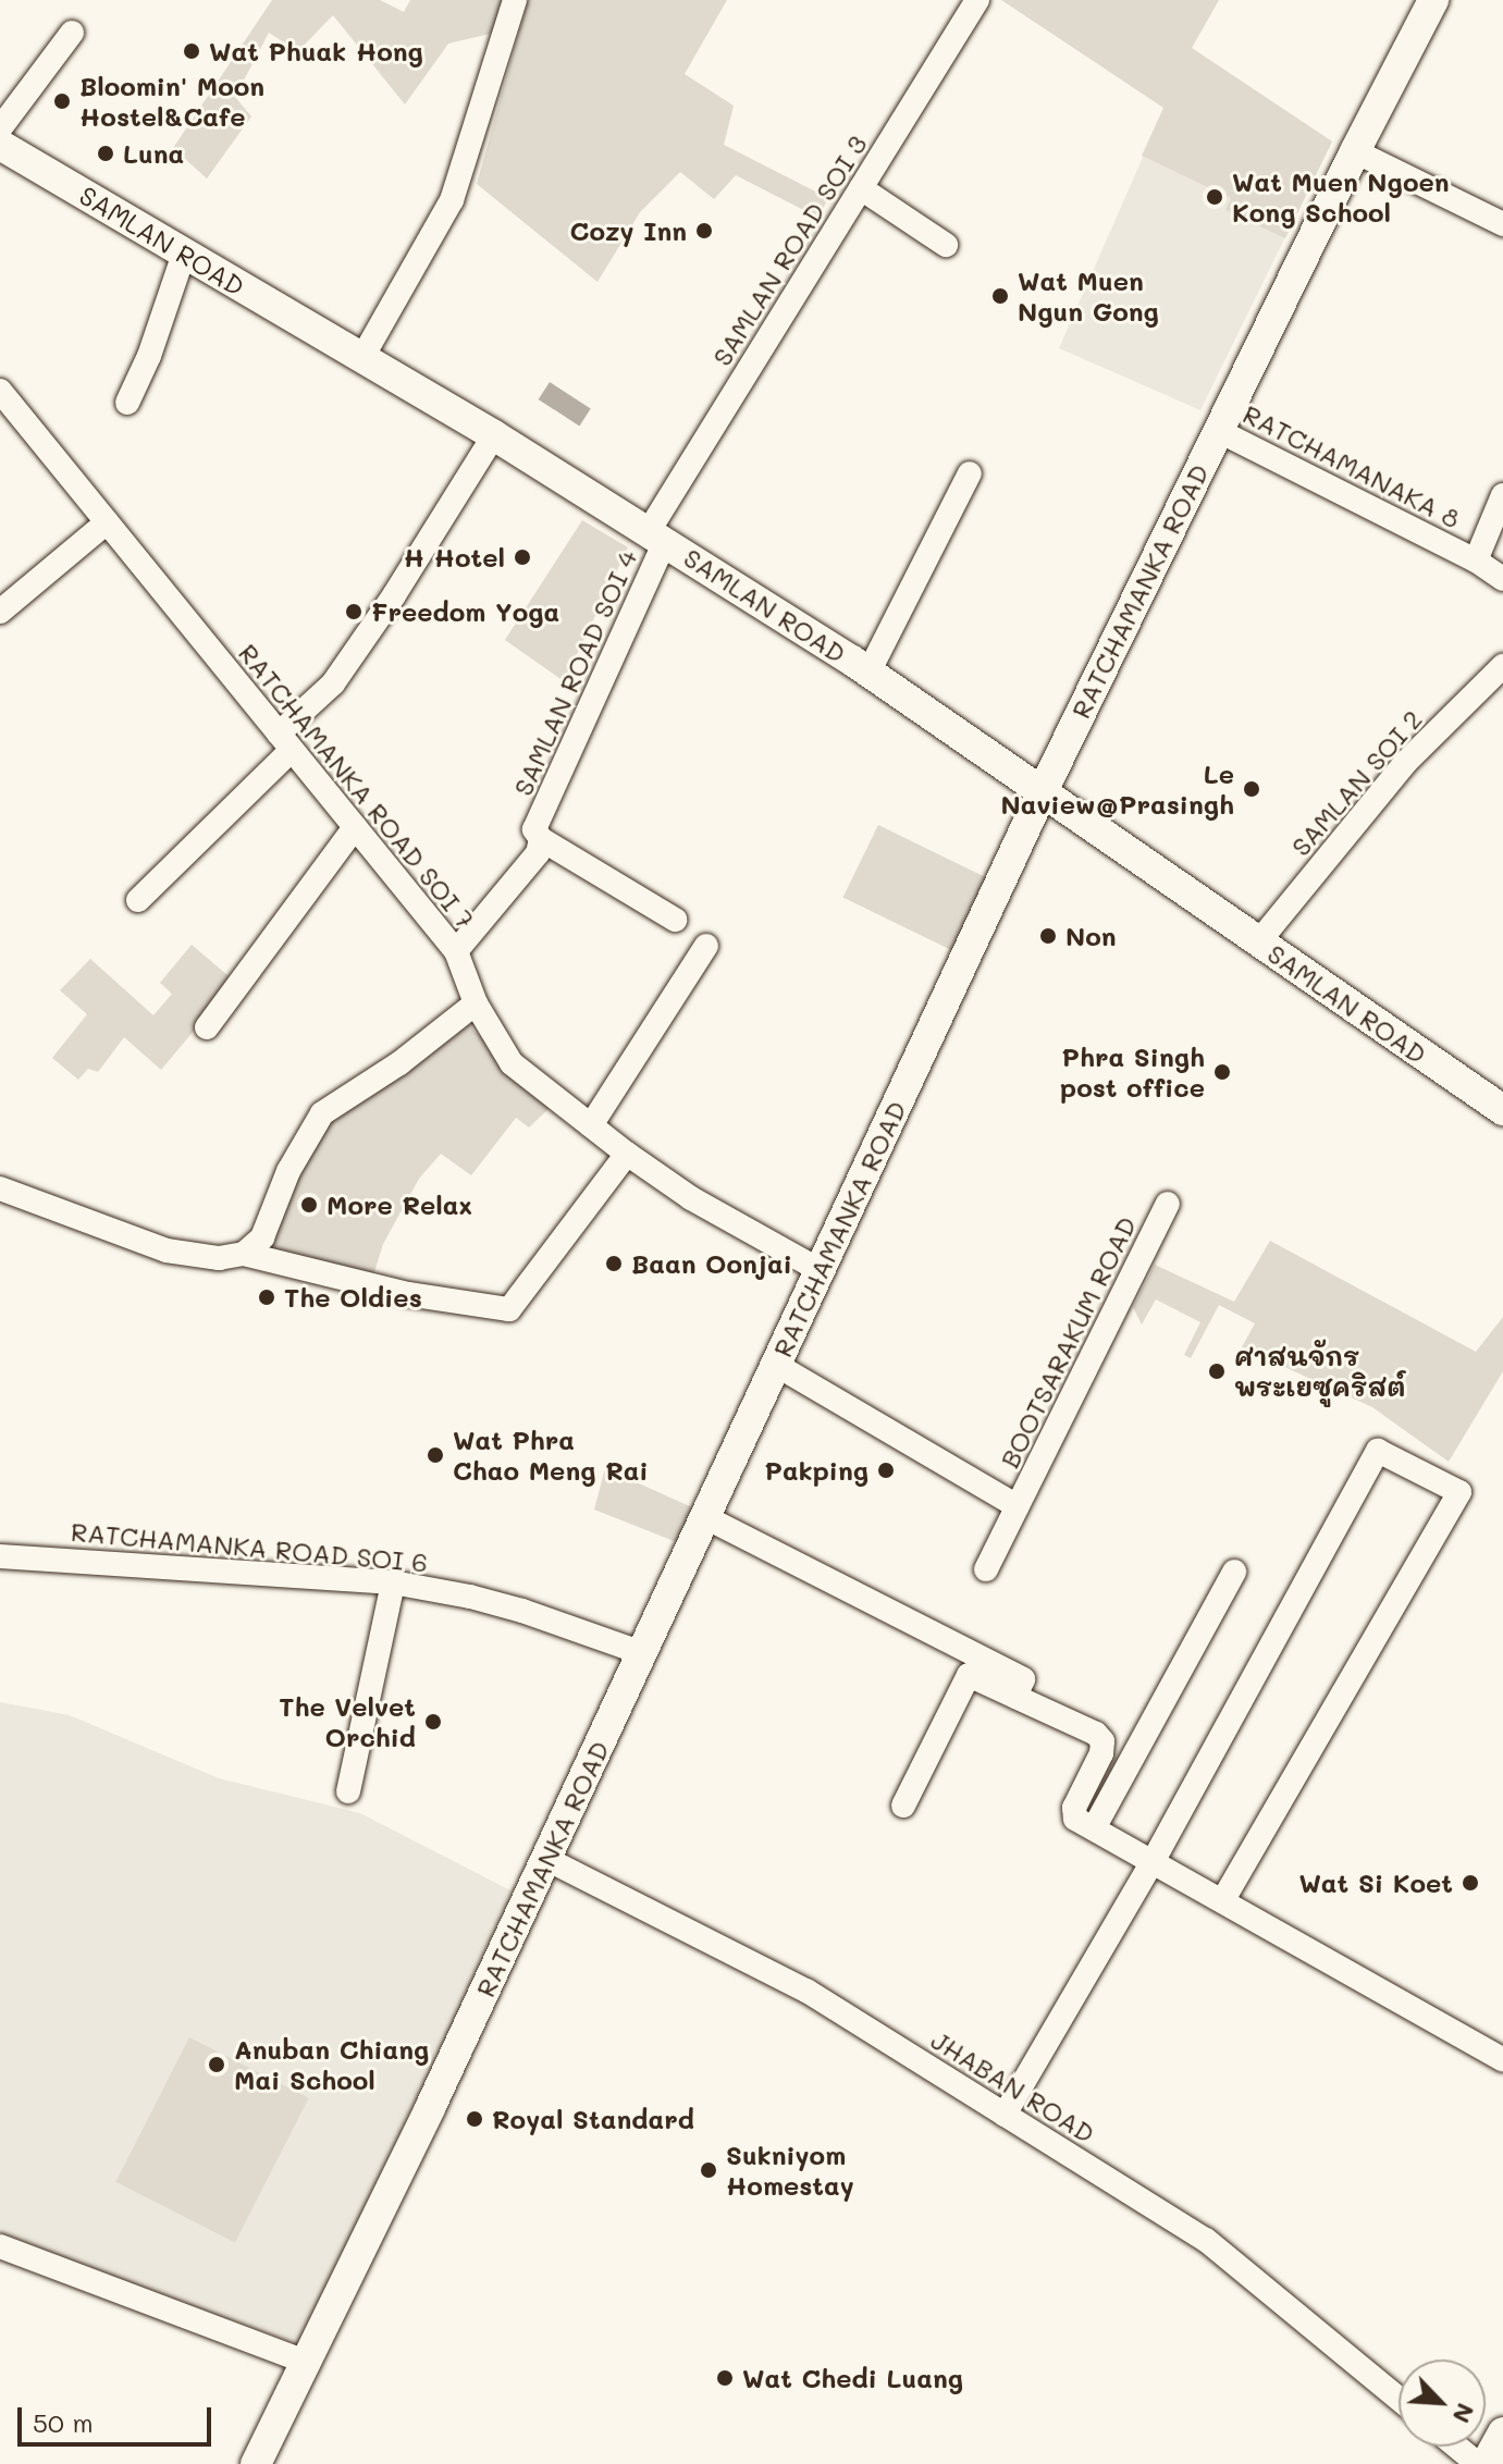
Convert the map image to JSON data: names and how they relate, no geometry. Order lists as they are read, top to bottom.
{
  "streets": {
    "street": [
      "SAMLAN ROAD",
      "SAMLAN ROAD SOI 3",
      "RATCHAMANAKA 8",
      "RATCHAMANKA ROAD",
      "SAMLAN ROAD SOI 4",
      "SAMLAN SOI 2",
      "RATCHAMANKA ROAD SOI 7",
      "BOOTSARAKUM ROAD",
      "RATCHAMANKA ROAD SOI 6",
      "JHABAN ROAD"
    ]
  },
  "crossings": [
    ["SAMLAN ROAD", "SAMLAN ROAD SOI 3"],
    ["SAMLAN ROAD", "RATCHAMANKA ROAD"],
    ["SAMLAN ROAD", "SAMLAN ROAD SOI 4"],
    ["SAMLAN ROAD", "SAMLAN SOI 2"],
    ["SAMLAN ROAD SOI 3", "SAMLAN ROAD SOI 4"],
    ["RATCHAMANAKA 8", "RATCHAMANKA ROAD"],
    ["RATCHAMANKA ROAD", "RATCHAMANKA ROAD SOI 7"],
    ["RATCHAMANKA ROAD", "BOOTSARAKUM ROAD"],
    ["RATCHAMANKA ROAD", "RATCHAMANKA ROAD SOI 6"],
    ["RATCHAMANKA ROAD", "JHABAN ROAD"],
    ["SAMLAN ROAD SOI 4", "RATCHAMANKA ROAD SOI 7"]
  ],
  "places": [
    "Wat Phuak Hong",
    "Bloomin' Moon Hostel&Cafe",
    "Luna",
    "Wat Muen Ngoen Kong School",
    "Cozy Inn",
    "Wat Muen Ngun Gong",
    "H Hotel",
    "Freedom Yoga",
    "Le Naview@Prasingh",
    "Non",
    "Phra Singh post office",
    "More Relax",
    "Baan Oonjai",
    "The Oldies",
    "ศาสนจักร พระเยซูคริสต์",
    "Wat Phra Chao Meng Rai",
    "Pakping",
    "The Velvet Orchid",
    "Wat Si Koet",
    "Anuban Chiang Mai School",
    "Royal Standard",
    "Sukniyom Homestay",
    "Wat Chedi Luang"
  ],
  "scale_bar": "50 m",
  "north": "bottom right"
}
